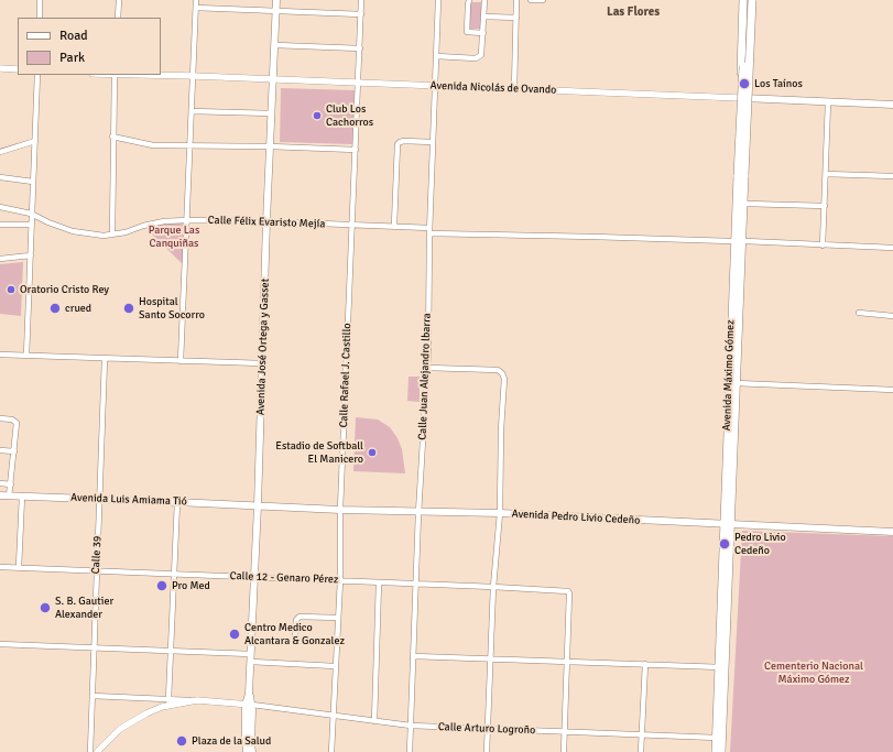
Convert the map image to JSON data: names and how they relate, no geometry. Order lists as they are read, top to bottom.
{
  "streets": {
    "main road": [
      "Avenida Nicolás de Ovando",
      "Avenida José Ortega y Gasset",
      "Avenida Máximo Gómez",
      "Avenida Luis Amiama Tió",
      "Avenida Pedro Livio Cedeño"
    ],
    "street": [
      "Calle Félix Evaristo Mejía",
      "Calle Rafael J. Castillo",
      "Calle Juan Alejandro lbarra",
      "Calle 39",
      "Calle 12 - Genaro Pérez",
      "Calle Arturo Logroño"
    ]
  },
  "crossings": [
    ["Avenida Nicolás de Ovando", "Avenida José Ortega y Gasset"],
    ["Avenida Nicolás de Ovando", "Calle Rafael J. Castillo"],
    ["Avenida Nicolás de Ovando", "Calle Juan Alejandro lbarra"],
    ["Calle Félix Evaristo Mejía", "Avenida José Ortega y Gasset"],
    ["Calle Félix Evaristo Mejía", "Calle Rafael J. Castillo"],
    ["Calle Félix Evaristo Mejía", "Calle Juan Alejandro lbarra"],
    ["Avenida José Ortega y Gasset", "Avenida Luis Amiama Tió"],
    ["Avenida José Ortega y Gasset", "Avenida Pedro Livio Cedeño"],
    ["Avenida José Ortega y Gasset", "Calle 12 - Genaro Pérez"],
    ["Avenida José Ortega y Gasset", "Calle Arturo Logroño"],
    ["Calle Rafael J. Castillo", "Avenida Pedro Livio Cedeño"],
    ["Calle Rafael J. Castillo", "Calle 12 - Genaro Pérez"],
    ["Calle Rafael J. Castillo", "Calle Arturo Logroño"],
    ["Avenida Máximo Gómez", "Avenida Pedro Livio Cedeño"],
    ["Avenida Máximo Gómez", "Calle Arturo Logroño"],
    ["Calle Juan Alejandro lbarra", "Avenida Pedro Livio Cedeño"],
    ["Calle Juan Alejandro lbarra", "Calle 12 - Genaro Pérez"],
    ["Calle Juan Alejandro lbarra", "Calle Arturo Logroño"],
    ["Avenida Luis Amiama Tió", "Avenida Pedro Livio Cedeño"],
    ["Avenida Luis Amiama Tió", "Calle 39"],
    ["Calle 39", "Calle 12 - Genaro Pérez"]
  ],
  "districts": ["Las Flores"],
  "parks": ["Parque Las Canquiñas", "Cementerio Nacional Máximo Gómez"],
  "places": [
    "Los Taínos",
    "Club Los Cachorros",
    "Oratorio Cristo Rey",
    "crued",
    "Hospital Santo Socorro",
    "Estadio de Softball El Manicero",
    "Pedro Livio Cedeño",
    "Pro Med",
    "S. B. Gautier Alexander",
    "Centro Medico Alcantara & Gonzalez",
    "Plaza de la Salud"
  ],
  "legend": ["Road", "Park"]
}
